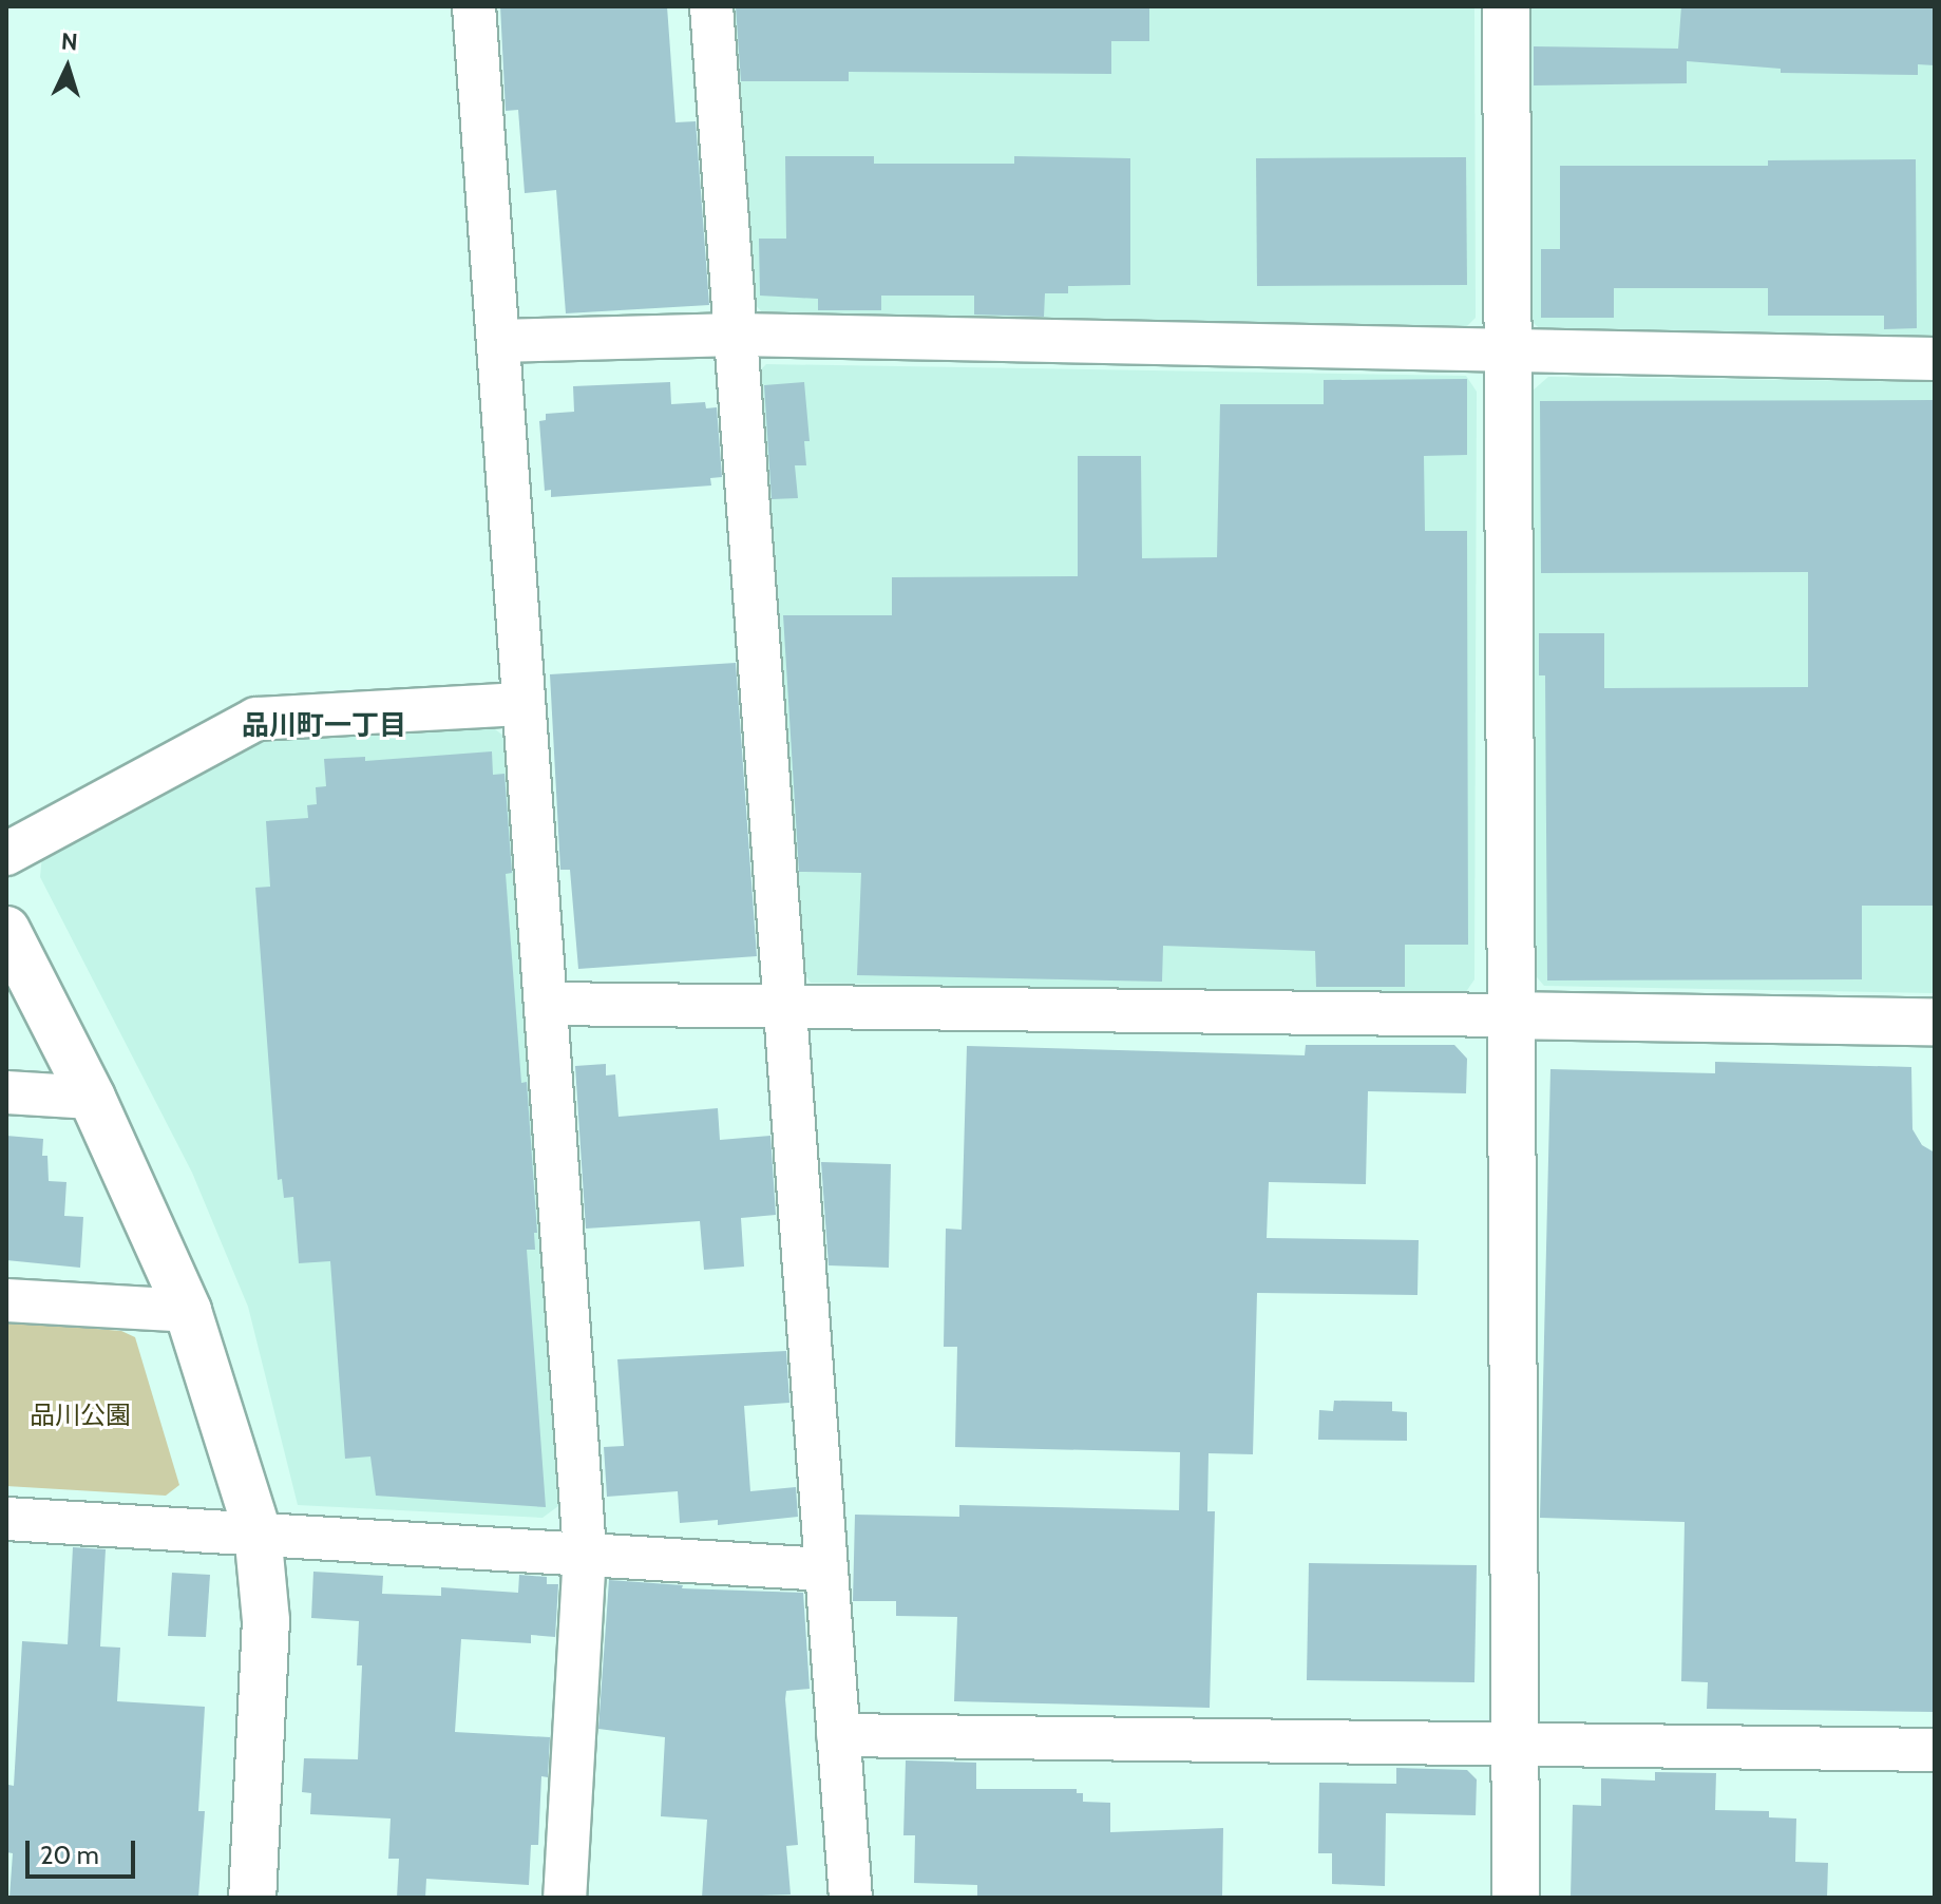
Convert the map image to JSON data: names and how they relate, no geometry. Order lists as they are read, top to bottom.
{
  "districts": ["品川町一丁目"],
  "parks": ["品川公園"],
  "scale_bar": "20 m",
  "north": "top"
}
